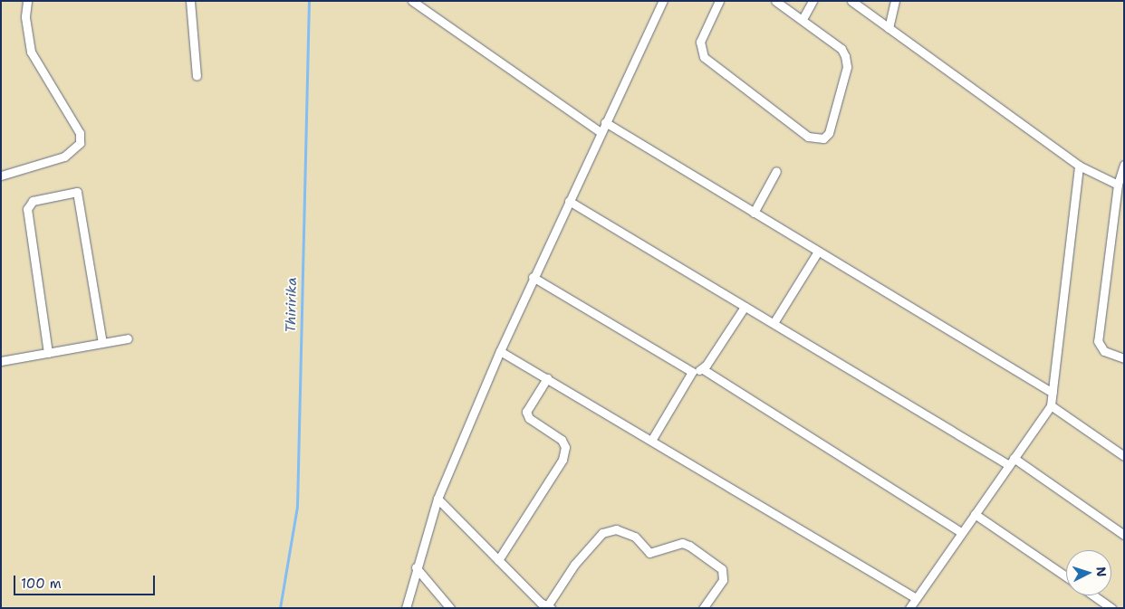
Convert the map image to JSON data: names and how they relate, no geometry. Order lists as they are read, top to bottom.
{
  "water": ["Thiririka"],
  "scale_bar": "100 m",
  "north": "right"
}
